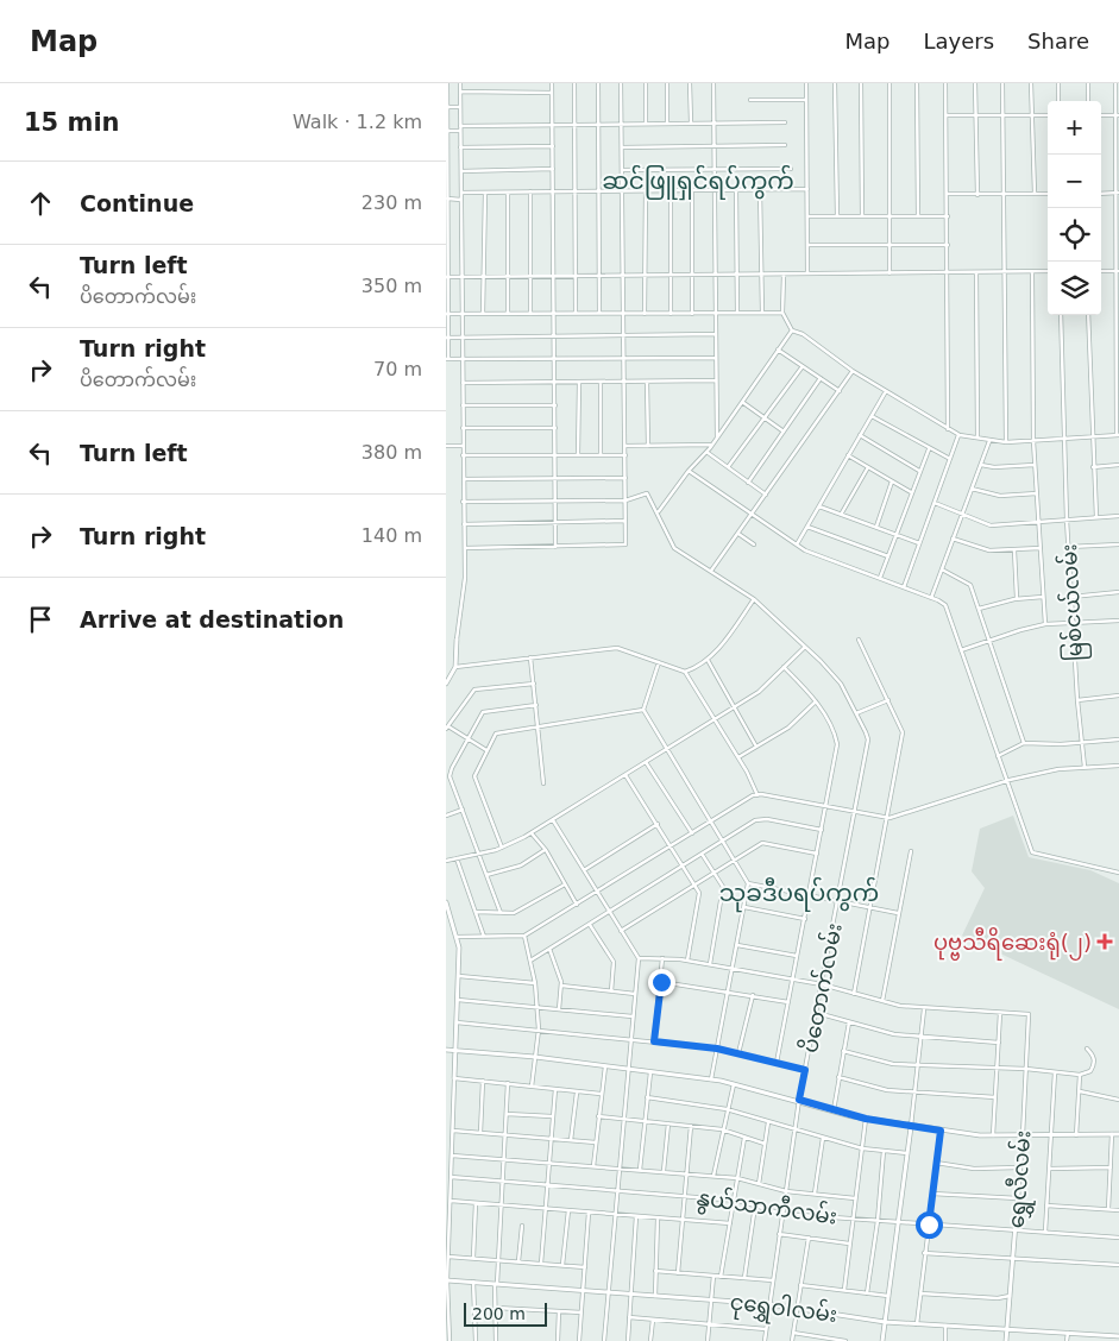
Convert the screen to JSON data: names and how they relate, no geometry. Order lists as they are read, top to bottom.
{
  "streets": {
    "street": [
      "မြစ်ငယ်လမ်း",
      "ပိတောက်လမ်း",
      "ရွှေလီလမ်း",
      "နွယ်သာကီလမ်း",
      "ငုရွှေဝါလမ်း"
    ]
  },
  "crossings": [
    ["ပိတောက်လမ်း", "နွယ်သာကီလမ်း"],
    ["ပိတောက်လမ်း", "ငုရွှေဝါလမ်း"],
    ["ရွှေလီလမ်း", "နွယ်သာကီလမ်း"],
    ["ရွှေလီလမ်း", "ငုရွှေဝါလမ်း"]
  ],
  "districts": ["ဆင်ဖြူရှင်ရပ်ကွက်", "သုခဒီပရပ်ကွက်"],
  "places": {
    "health": ["ပုဗ္ဗသီရိဆေးရုံ(၂)"]
  },
  "scale_bar": "200 m",
  "page": {
    "header": "Map",
    "nav": ["Map", "Layers", "Share"],
    "heading": ["15 min", "Walk · 1.2 km"],
    "map_buttons": ["+", "−"],
    "list": [
      ["Continue", "230 m"],
      ["Turn left", "ပိတောက်လမ်း", "350 m"],
      ["Turn right", "ပိတောက်လမ်း", "70 m"],
      ["Turn left", "380 m"],
      ["Turn right", "140 m"],
      "Arrive at destination"
    ],
    "scale": "200 m"
  }
}
